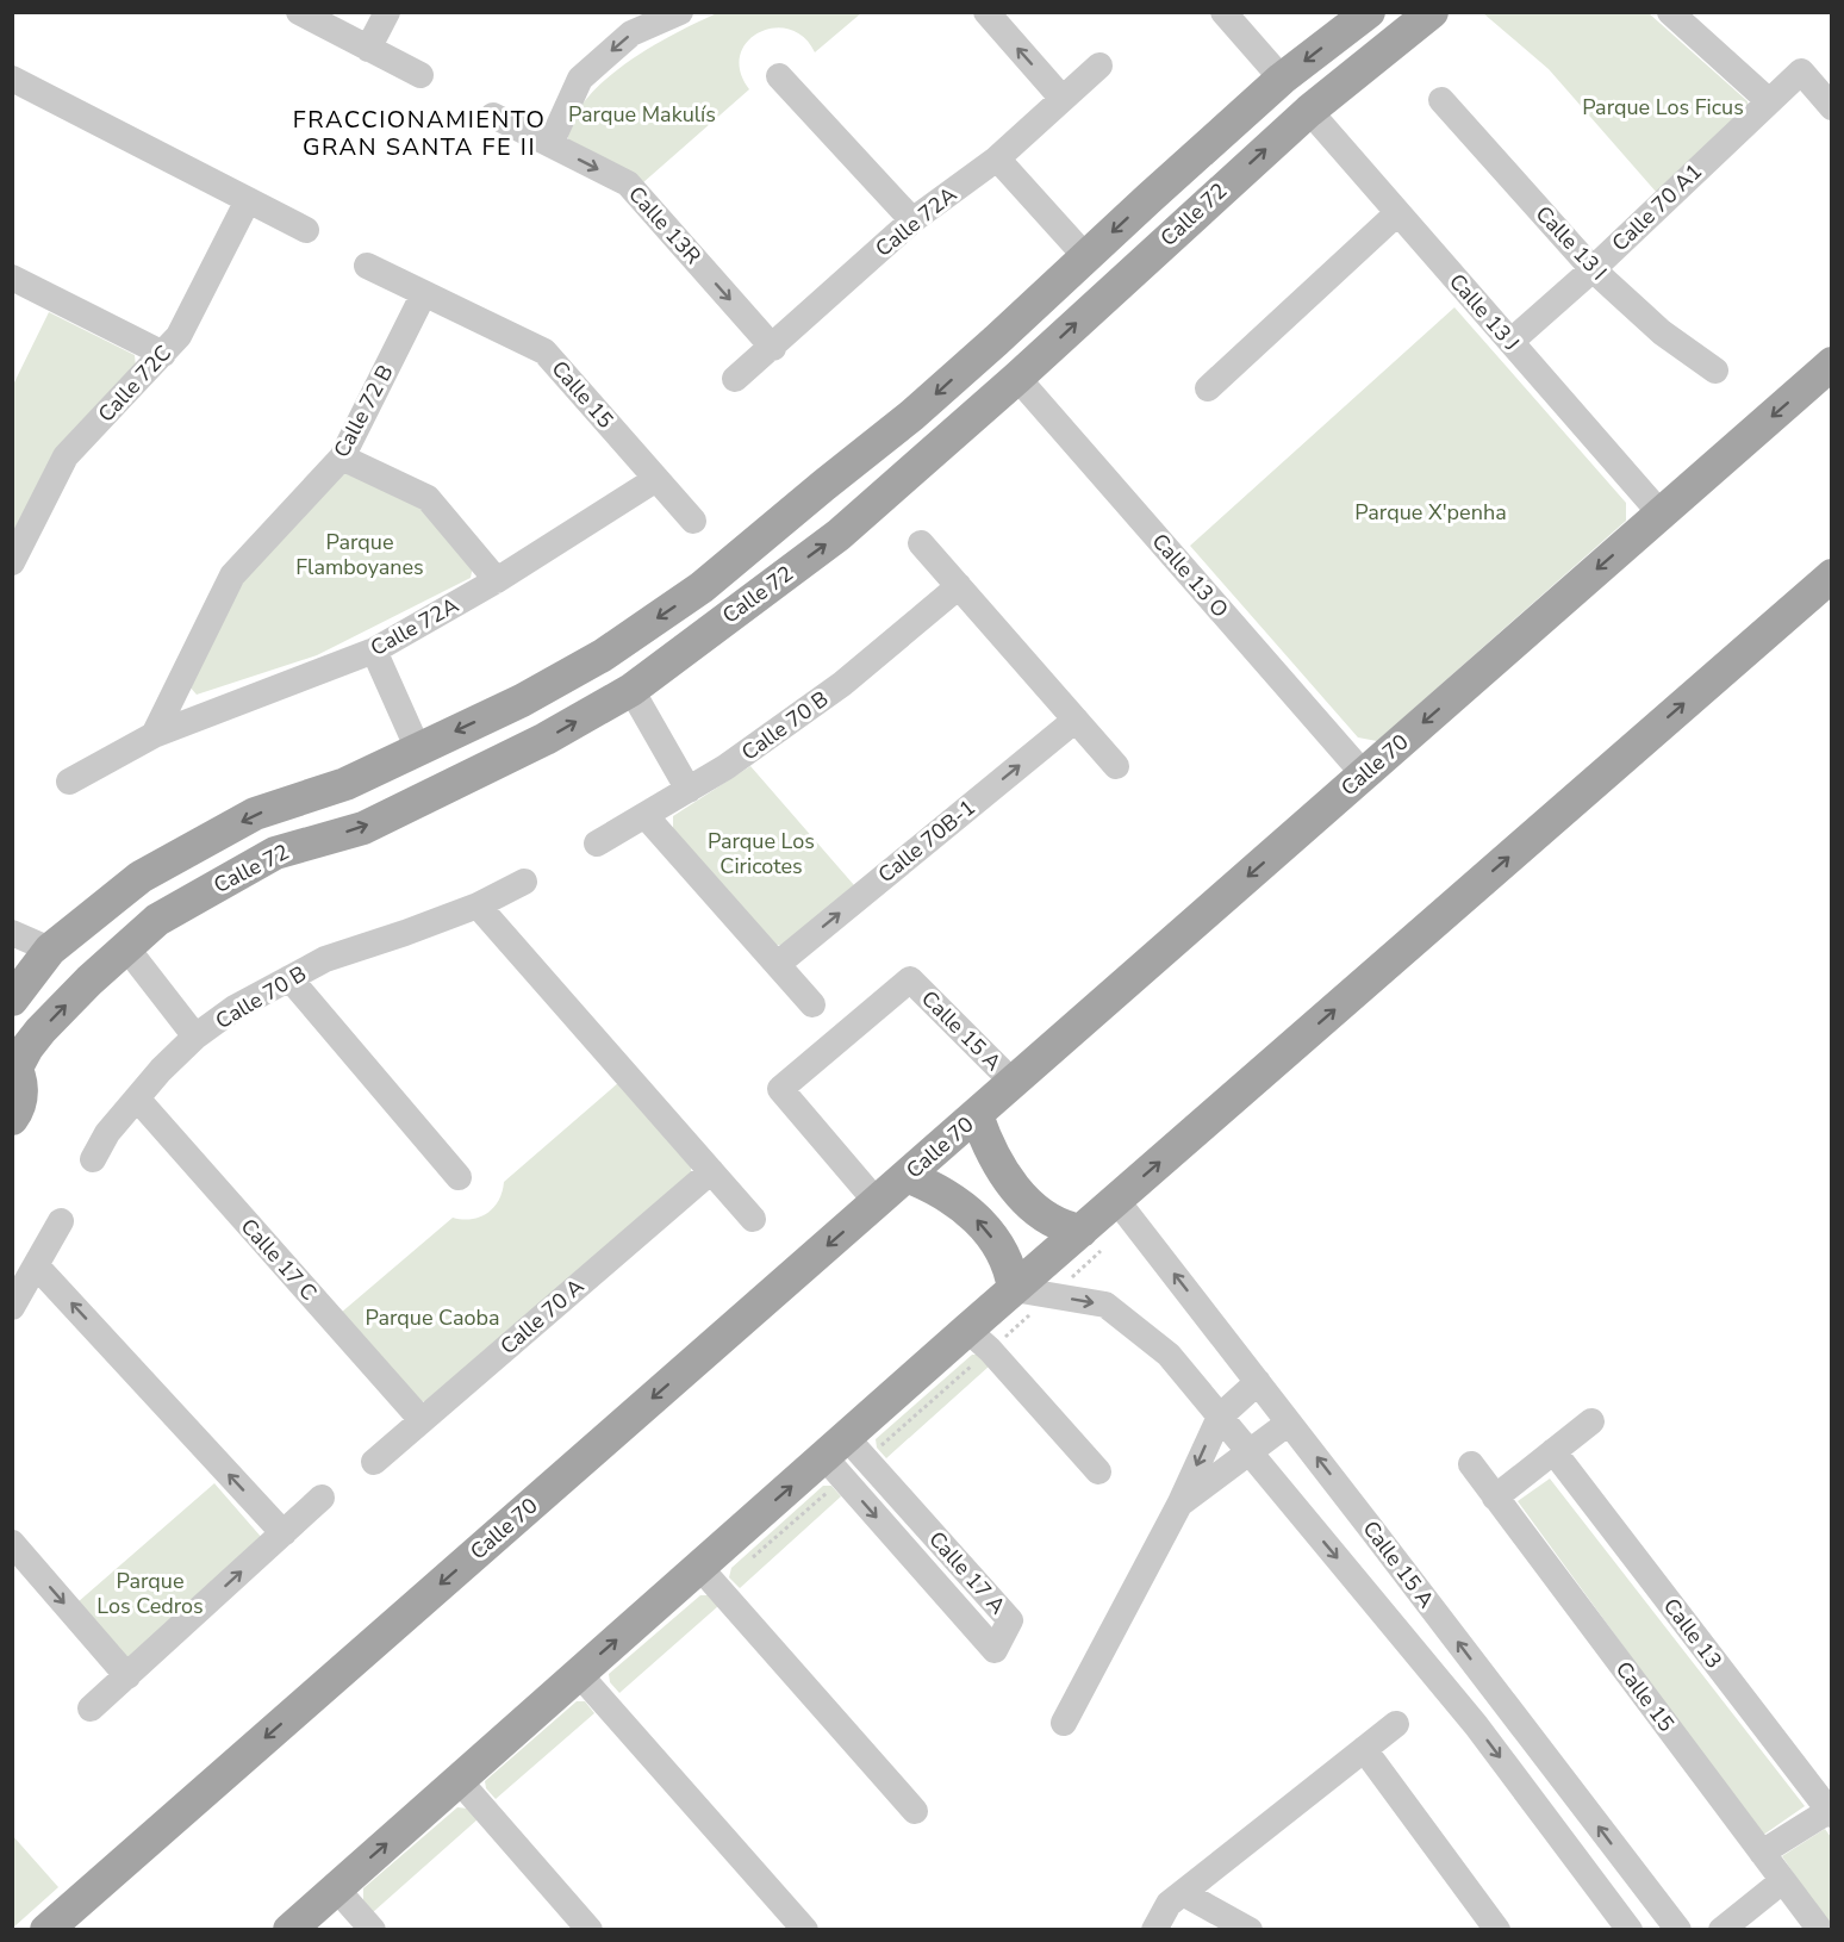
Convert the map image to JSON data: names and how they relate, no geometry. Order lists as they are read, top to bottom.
{
  "streets": {
    "main road": ["Calle 72", "Calle 70"],
    "street": [
      "Calle 70 A1",
      "Calle 72A",
      "Calle 13R",
      "Calle 13 I",
      "Calle 13 J",
      "Calle 72C",
      "Calle 15",
      "Calle 72 B",
      "Calle 13 O",
      "Calle 70 B",
      "Calle 70B-1",
      "Calle 15 A",
      "Calle 17 C",
      "Calle 70 A",
      "Calle 17 A",
      "Calle 13"
    ]
  },
  "crossings": [
    ["Calle 70 A1", "Calle 13 I"],
    ["Calle 70 A1", "Calle 13 J"],
    ["Calle 72", "Calle 13 J"],
    ["Calle 72", "Calle 13 O"],
    ["Calle 72A", "Calle 13R"],
    ["Calle 72A", "Calle 15"],
    ["Calle 72A", "Calle 72 B"],
    ["Calle 13 J", "Calle 70"],
    ["Calle 15", "Calle 72 B"],
    ["Calle 13 O", "Calle 70"],
    ["Calle 70 B", "Calle 17 C"],
    ["Calle 70", "Calle 15 A"],
    ["Calle 17 C", "Calle 70 A"]
  ],
  "one_way": ["Calle 70B-1"],
  "districts": ["FRACCIONAMIENTO GRAN SANTA FE II"],
  "parks": [
    "Parque Los Ficus",
    "Parque Makulís",
    "Parque X'penha",
    "Parque Flamboyanes",
    "Parque Los Ciricotes",
    "Parque Caoba",
    "Parque Los Cedros"
  ]
}
